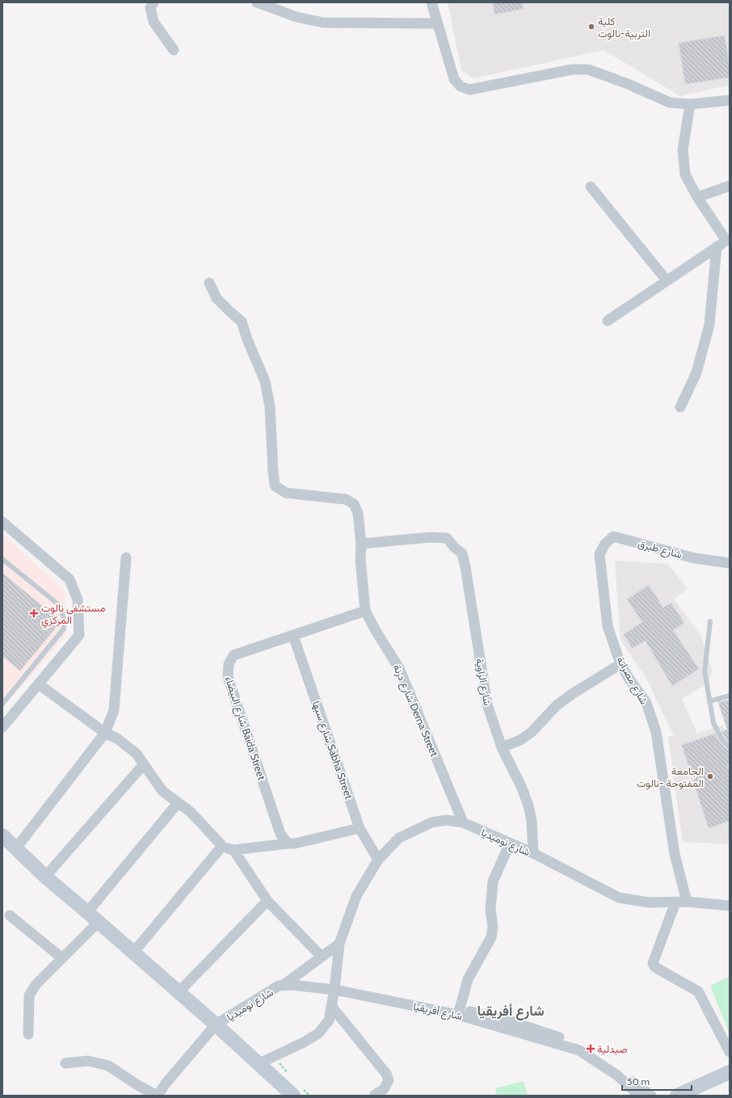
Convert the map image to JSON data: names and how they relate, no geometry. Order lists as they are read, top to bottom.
{
  "streets": {
    "street": [
      "شارع طبرق",
      "شارع مصراتة",
      "شارع الزاوية",
      "شارع درنة Derna Street",
      "شارع البيضاء Baida Street",
      "شارع سبها Sabha Street",
      "شارع نوميديا",
      "شارع أفريقيا"
    ]
  },
  "crossings": [
    ["شارع طبرق", "شارع مصراتة"],
    ["شارع مصراتة", "شارع نوميديا"],
    ["شارع الزاوية", "شارع درنة Derna Street"],
    ["شارع الزاوية", "شارع نوميديا"],
    ["شارع درنة Derna Street", "شارع البيضاء Baida Street"],
    ["شارع درنة Derna Street", "شارع نوميديا"],
    ["شارع البيضاء Baida Street", "شارع سبها Sabha Street"],
    ["شارع سبها Sabha Street", "شارع نوميديا"],
    ["شارع نوميديا", "شارع أفريقيا"]
  ],
  "districts": ["شارع أفريقيا"],
  "places": {
    "other": ["كلية التربية-نالوت", "الجامعة المفتوحة -نالوت"],
    "health": ["مستشفى نالوت المركزي", "صيدلية"]
  },
  "scale_bar": "50 m"
}
